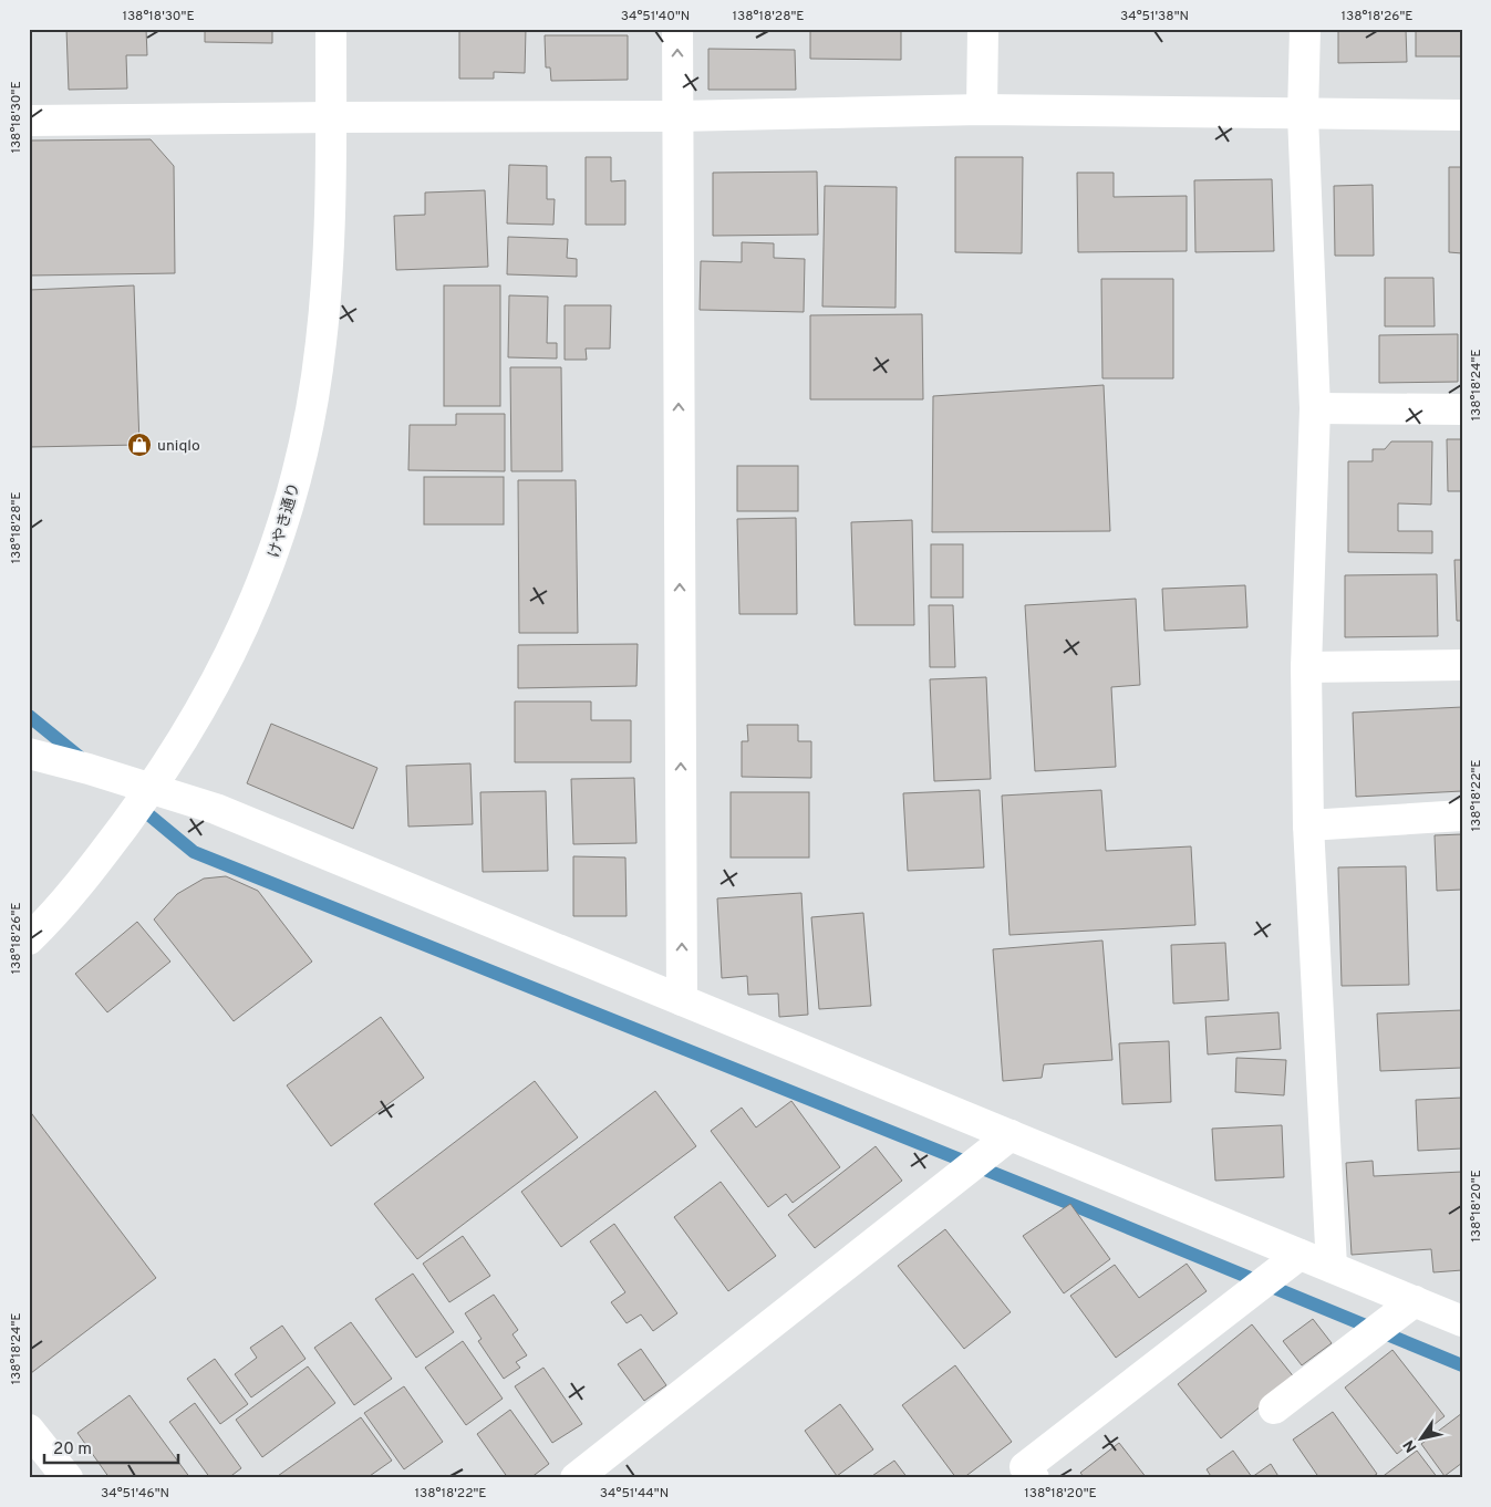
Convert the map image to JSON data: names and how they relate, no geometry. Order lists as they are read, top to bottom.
{
  "streets": {
    "street": ["けやき通り"]
  },
  "places": {
    "shop": ["uniqlo"]
  },
  "scale_bar": "20 m",
  "north": "bottom left",
  "coordinates": [
    "138°18'30\"E",
    "34°51'40\"N",
    "138°18'28\"E",
    "34°51'38\"N",
    "138°18'26\"E",
    "138°18'24\"E",
    "138°18'22\"E",
    "138°18'20\"E",
    "34°51'46\"N",
    "34°51'44\"N"
  ]
}
